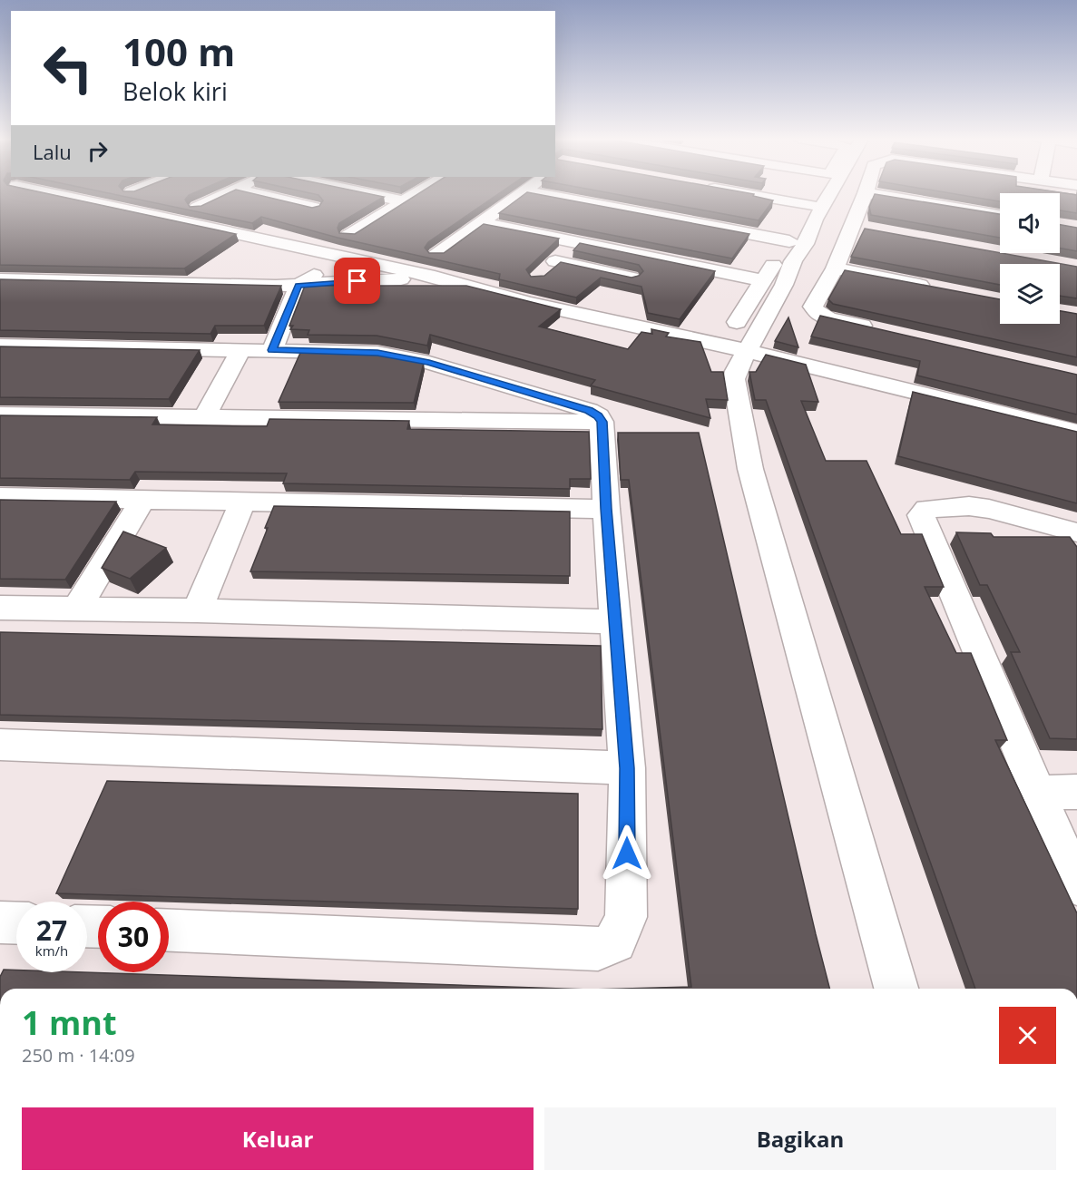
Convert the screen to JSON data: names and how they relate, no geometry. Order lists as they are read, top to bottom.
{
  "page": {
    "turn": ["100 m", "Belok kiri"],
    "then": "Lalu",
    "speed": "27 km/h",
    "limit": "30",
    "heading": ["1 mnt", "250 m · 14:09"],
    "buttons": ["Keluar", "Bagikan"]
  }
}
